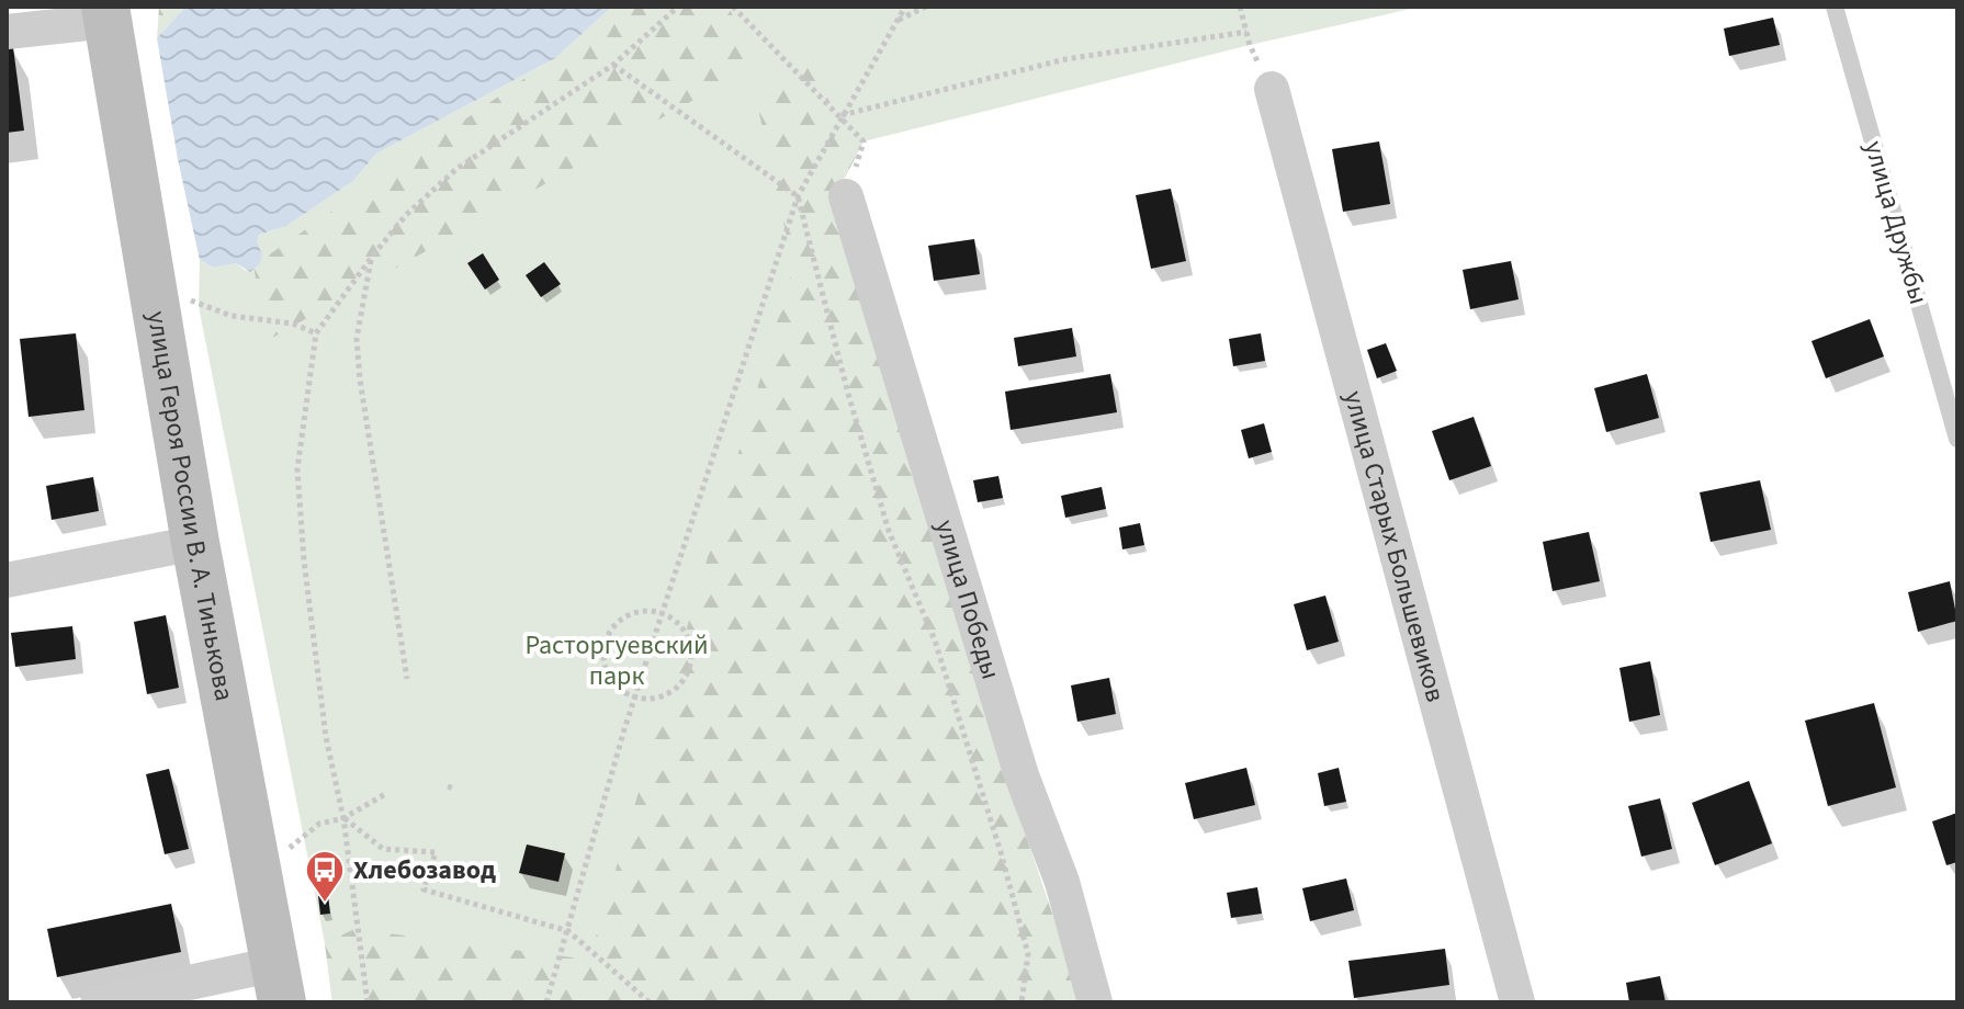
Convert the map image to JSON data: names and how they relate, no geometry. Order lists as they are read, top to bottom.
{
  "streets": {
    "street": ["улица Героя России В. А. Тинькова", "улица Старых Большевиков", "улица Победы"],
    "lane": ["улица Дружбы"]
  },
  "parks": ["Расторгуевский парк"],
  "places": {
    "bus stop": ["Хлебозавод"]
  }
}
